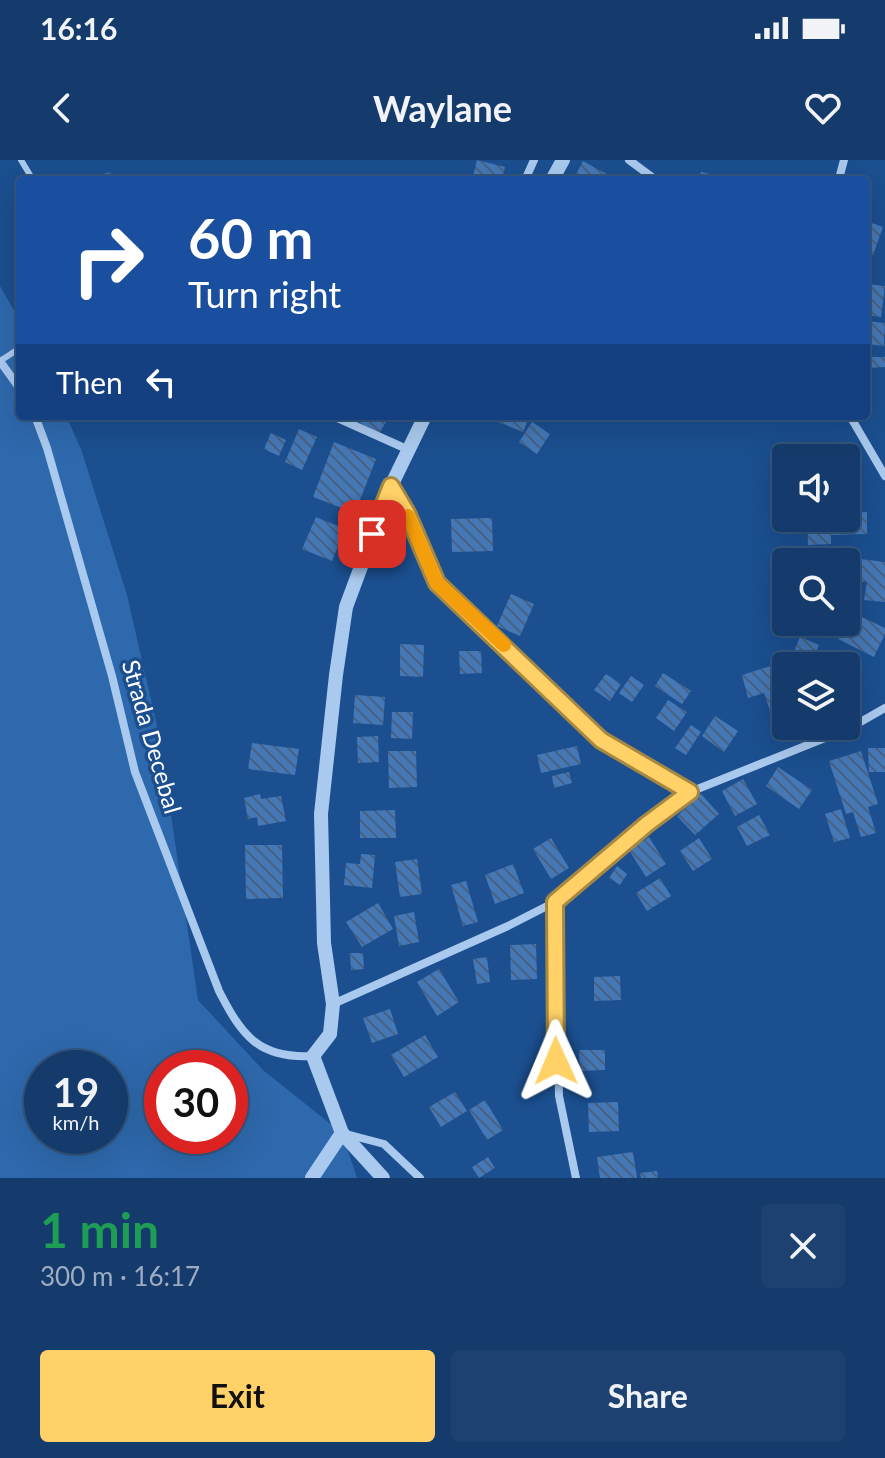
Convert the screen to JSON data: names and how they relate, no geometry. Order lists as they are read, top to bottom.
{
  "streets": {
    "street": ["Strada Decebal"]
  },
  "page": {
    "status": "16:16",
    "header": "Waylane",
    "turn": ["60 m", "Turn right"],
    "then": "Then",
    "speed": "19 km/h",
    "limit": "30",
    "heading": ["1 min", "300 m · 16:17"],
    "buttons": ["Exit", "Share"]
  }
}
